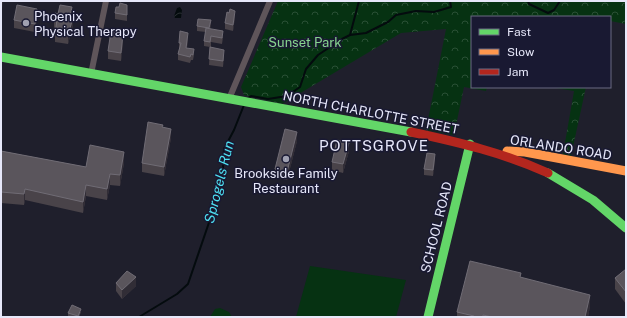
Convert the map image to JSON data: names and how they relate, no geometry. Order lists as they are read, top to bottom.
{
  "streets": {
    "main road": ["NORTH CHARLOTTE STREET", "ORLANDO ROAD", "SCHOOL ROAD"]
  },
  "crossings": [
    ["NORTH CHARLOTTE STREET", "ORLANDO ROAD"],
    ["NORTH CHARLOTTE STREET", "SCHOOL ROAD"]
  ],
  "districts": ["POTTSGROVE"],
  "water": ["Sprogels Run"],
  "parks": ["Sunset Park"],
  "places": ["Phoenix Physical Therapy", "Brookside Family Restaurant"],
  "legend": ["Fast", "Slow", "Jam"]
}
